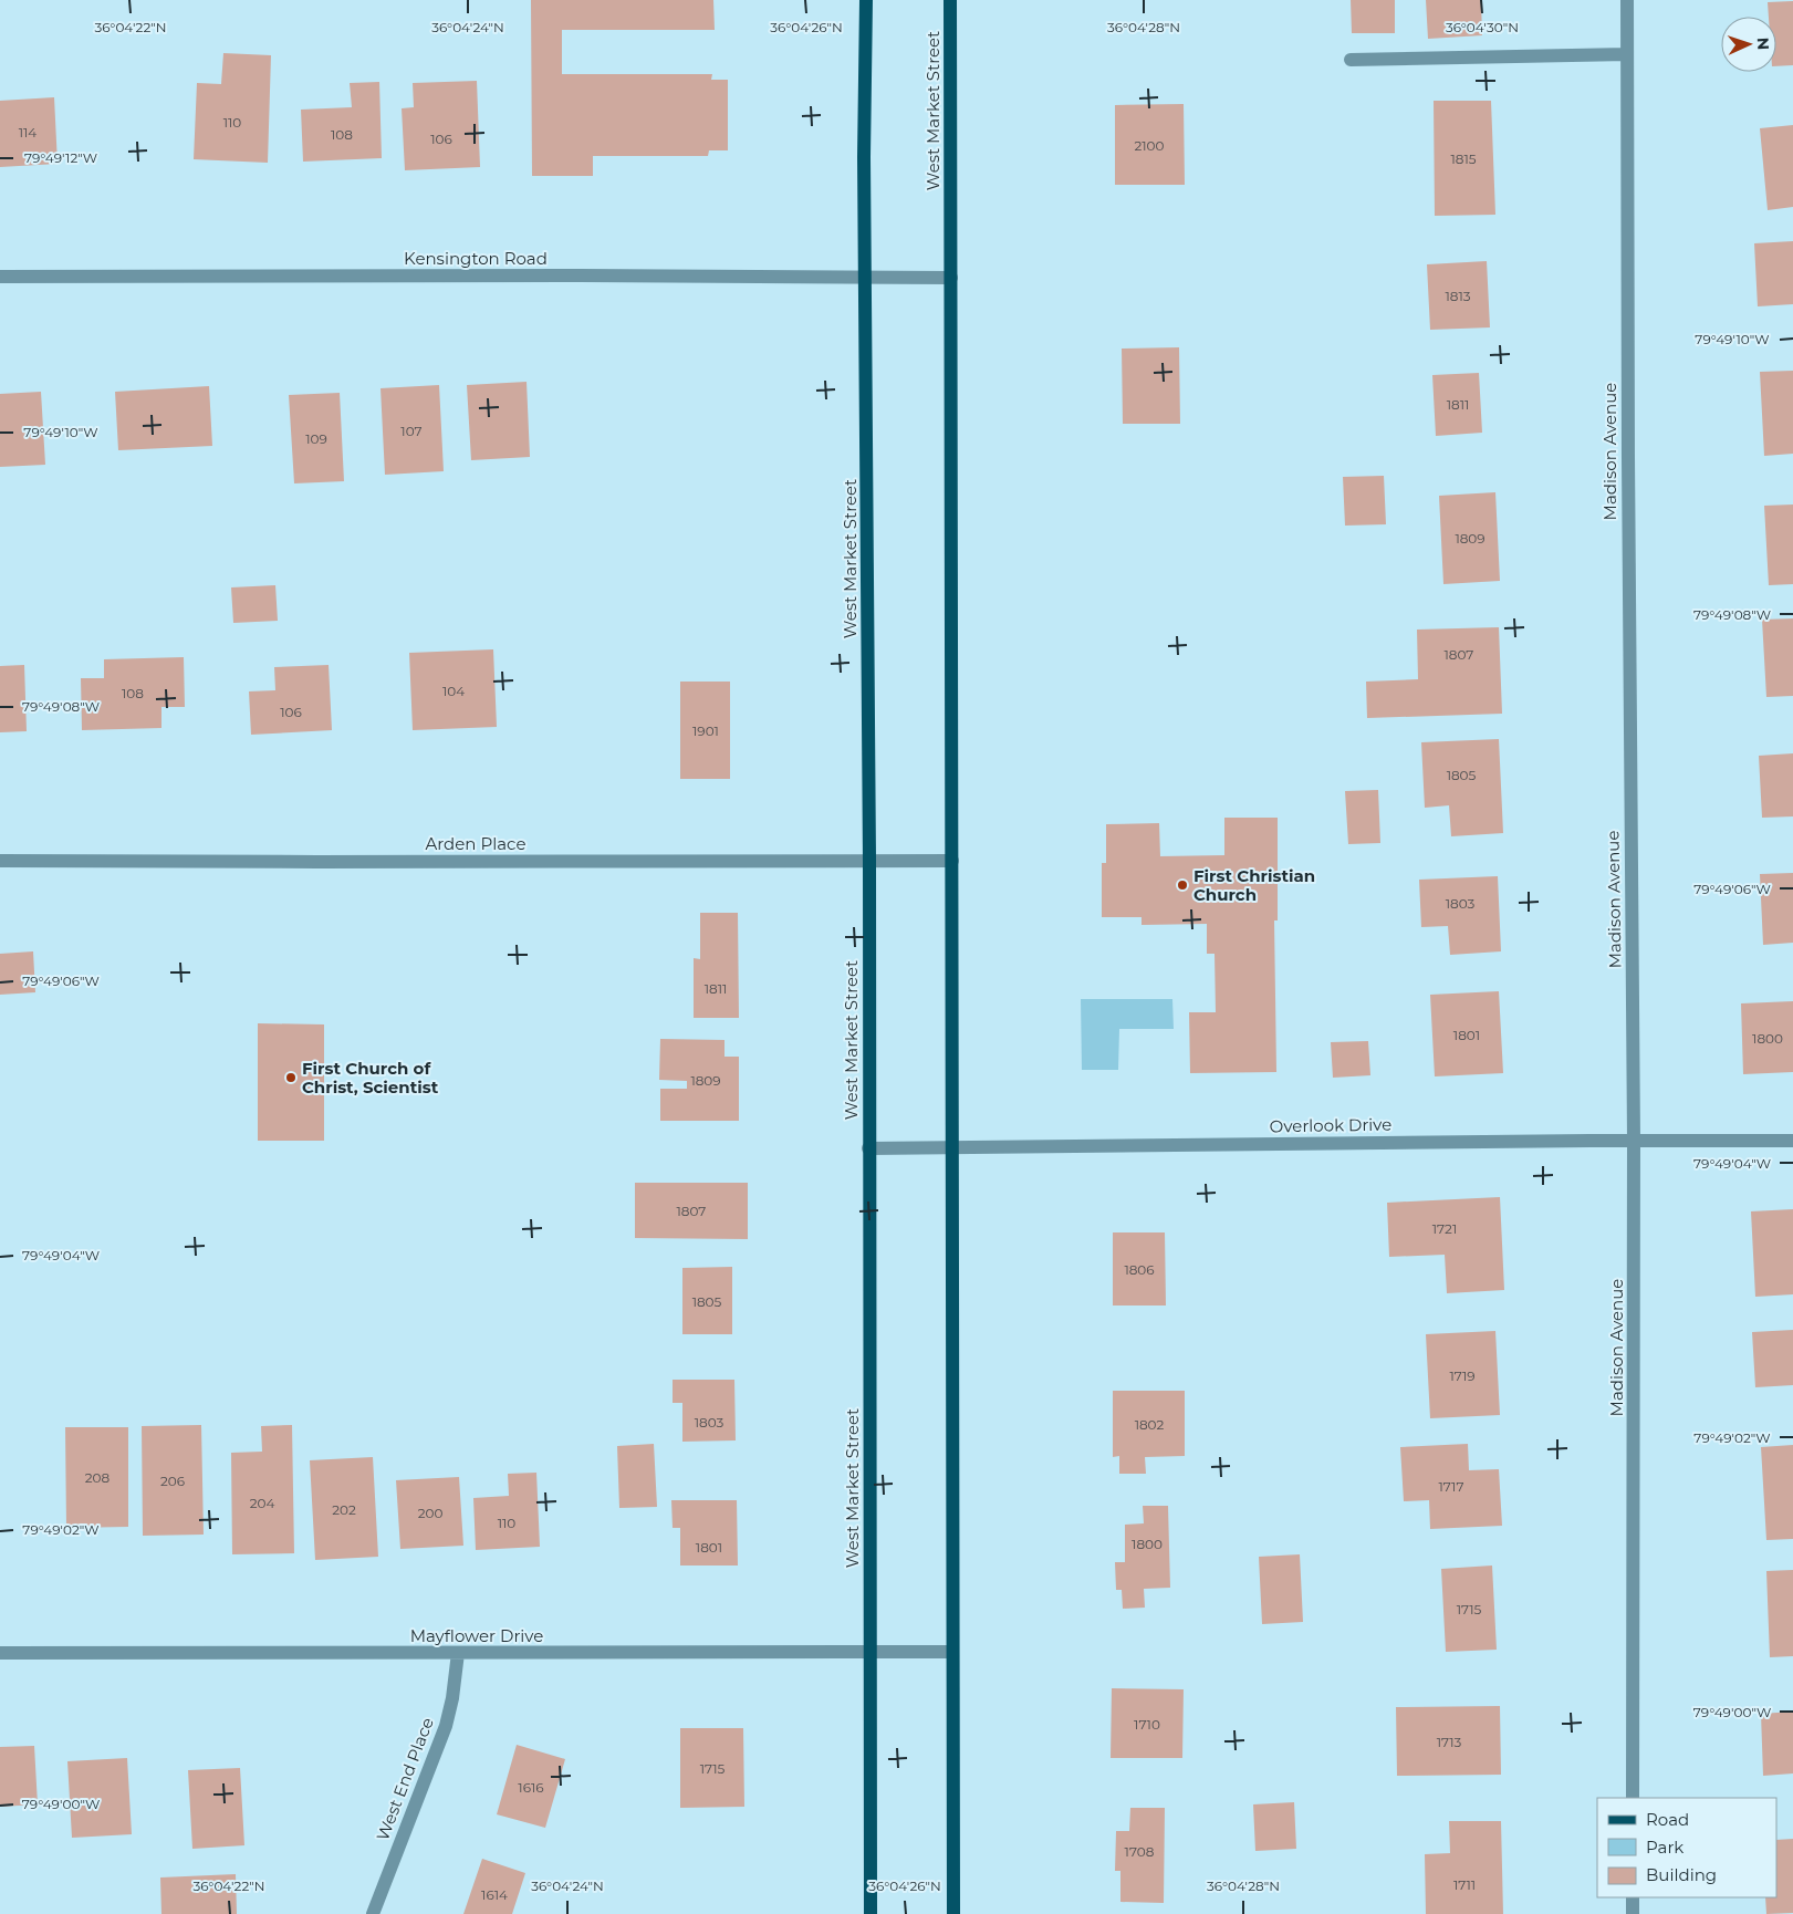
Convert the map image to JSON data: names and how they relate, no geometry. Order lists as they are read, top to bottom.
{
  "streets": {
    "main road": ["West Market Street"],
    "street": [
      "Kensington Road",
      "Madison Avenue",
      "Arden Place",
      "Overlook Drive",
      "Mayflower Drive",
      "West End Place"
    ]
  },
  "crossings": [
    ["West Market Street", "Kensington Road"],
    ["West Market Street", "Arden Place"],
    ["West Market Street", "Overlook Drive"],
    ["West Market Street", "Mayflower Drive"],
    ["Madison Avenue", "Overlook Drive"],
    ["Mayflower Drive", "West End Place"]
  ],
  "places": ["First Christian Church", "First Church of Christ, Scientist"],
  "house_numbers": [
    "110",
    "114",
    "108",
    "106",
    "2100",
    "1815",
    "1813",
    "1811",
    "107",
    "109",
    "1809",
    "1807",
    "104",
    "108",
    "106",
    "1901",
    "1805",
    "1803",
    "1811",
    "1801",
    "1800",
    "1809",
    "1807",
    "1721",
    "1806",
    "1805",
    "1719",
    "1803",
    "1802",
    "208",
    "206",
    "1717",
    "204",
    "202",
    "200",
    "110",
    "1800",
    "1801",
    "1715",
    "1710",
    "1713",
    "1715",
    "1616",
    "1708",
    "1711",
    "1614"
  ],
  "legend": ["Road", "Park", "Building"],
  "north": "right",
  "coordinates": [
    "36°04'22\"N",
    "36°04'24\"N",
    "36°04'26\"N",
    "36°04'28\"N",
    "36°04'30\"N",
    "79°49'12\"W",
    "79°49'10\"W",
    "79°49'08\"W",
    "79°49'06\"W",
    "79°49'04\"W",
    "79°49'02\"W",
    "79°49'00\"W"
  ]
}
